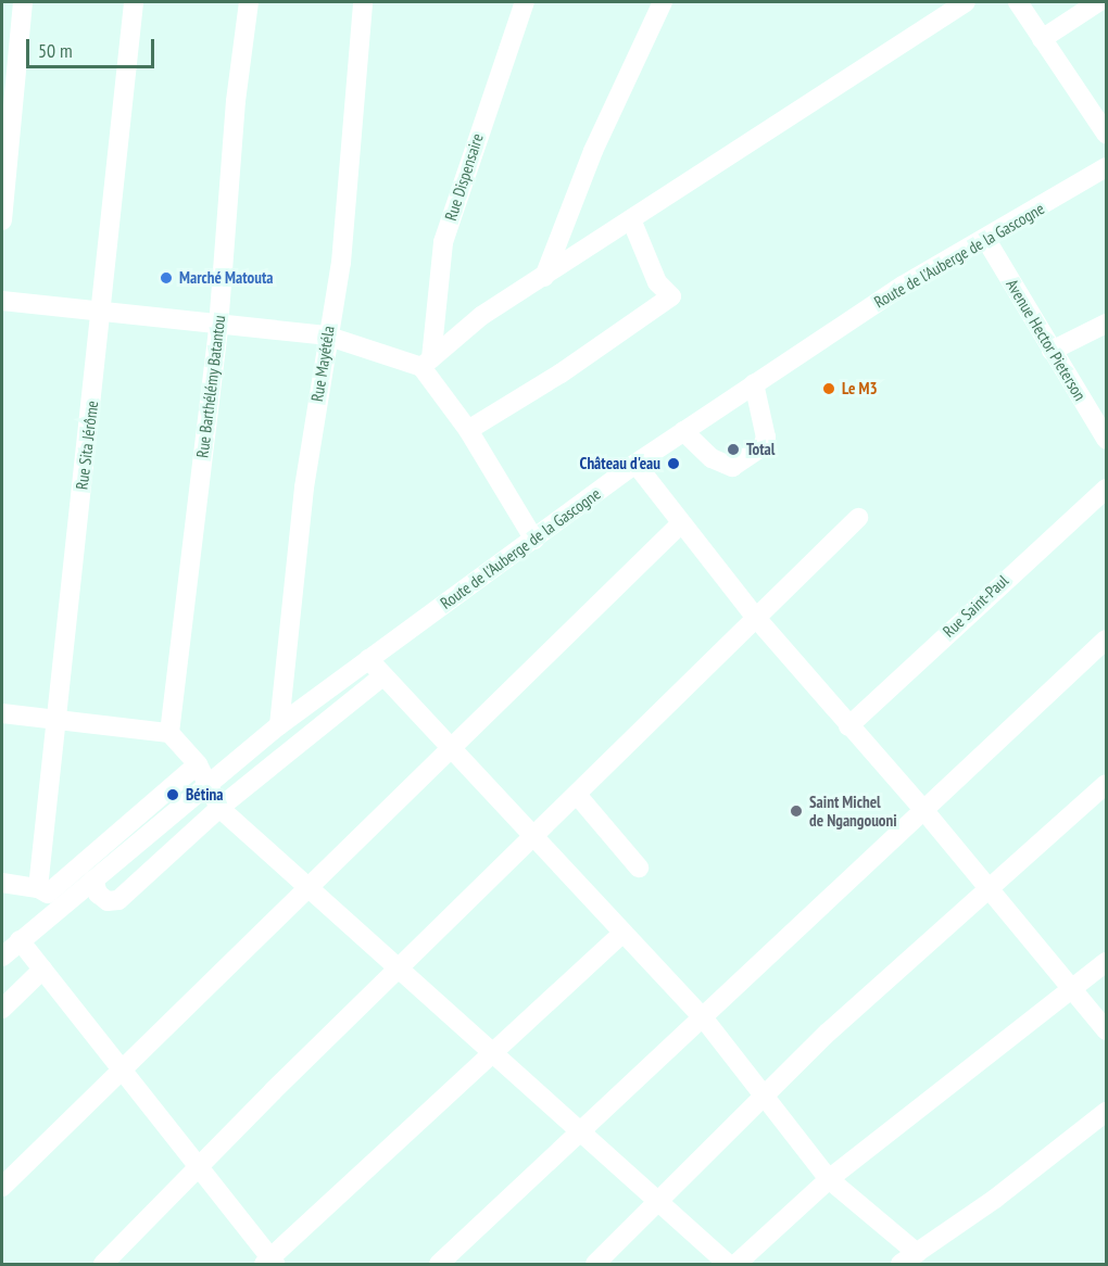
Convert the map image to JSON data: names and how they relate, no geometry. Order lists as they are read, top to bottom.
{
  "streets": {
    "street": [
      "Rue Dispensaire",
      "Route de l'Auberge de la Gascogne",
      "Avenue Hector Pieterson",
      "Rue Mayétéla",
      "Rue Barthélémy Batantou",
      "Rue Sita Jérôme",
      "Rue Saint-Paul"
    ]
  },
  "crossings": [
    ["Route de l'Auberge de la Gascogne", "Avenue Hector Pieterson"],
    ["Route de l'Auberge de la Gascogne", "Rue Mayétéla"]
  ],
  "places": [
    "Marché Matouta",
    "Le M3",
    "Total",
    "Château d'eau",
    "Bétina",
    "Saint Michel de Ngangouoni"
  ],
  "scale_bar": "50 m"
}
